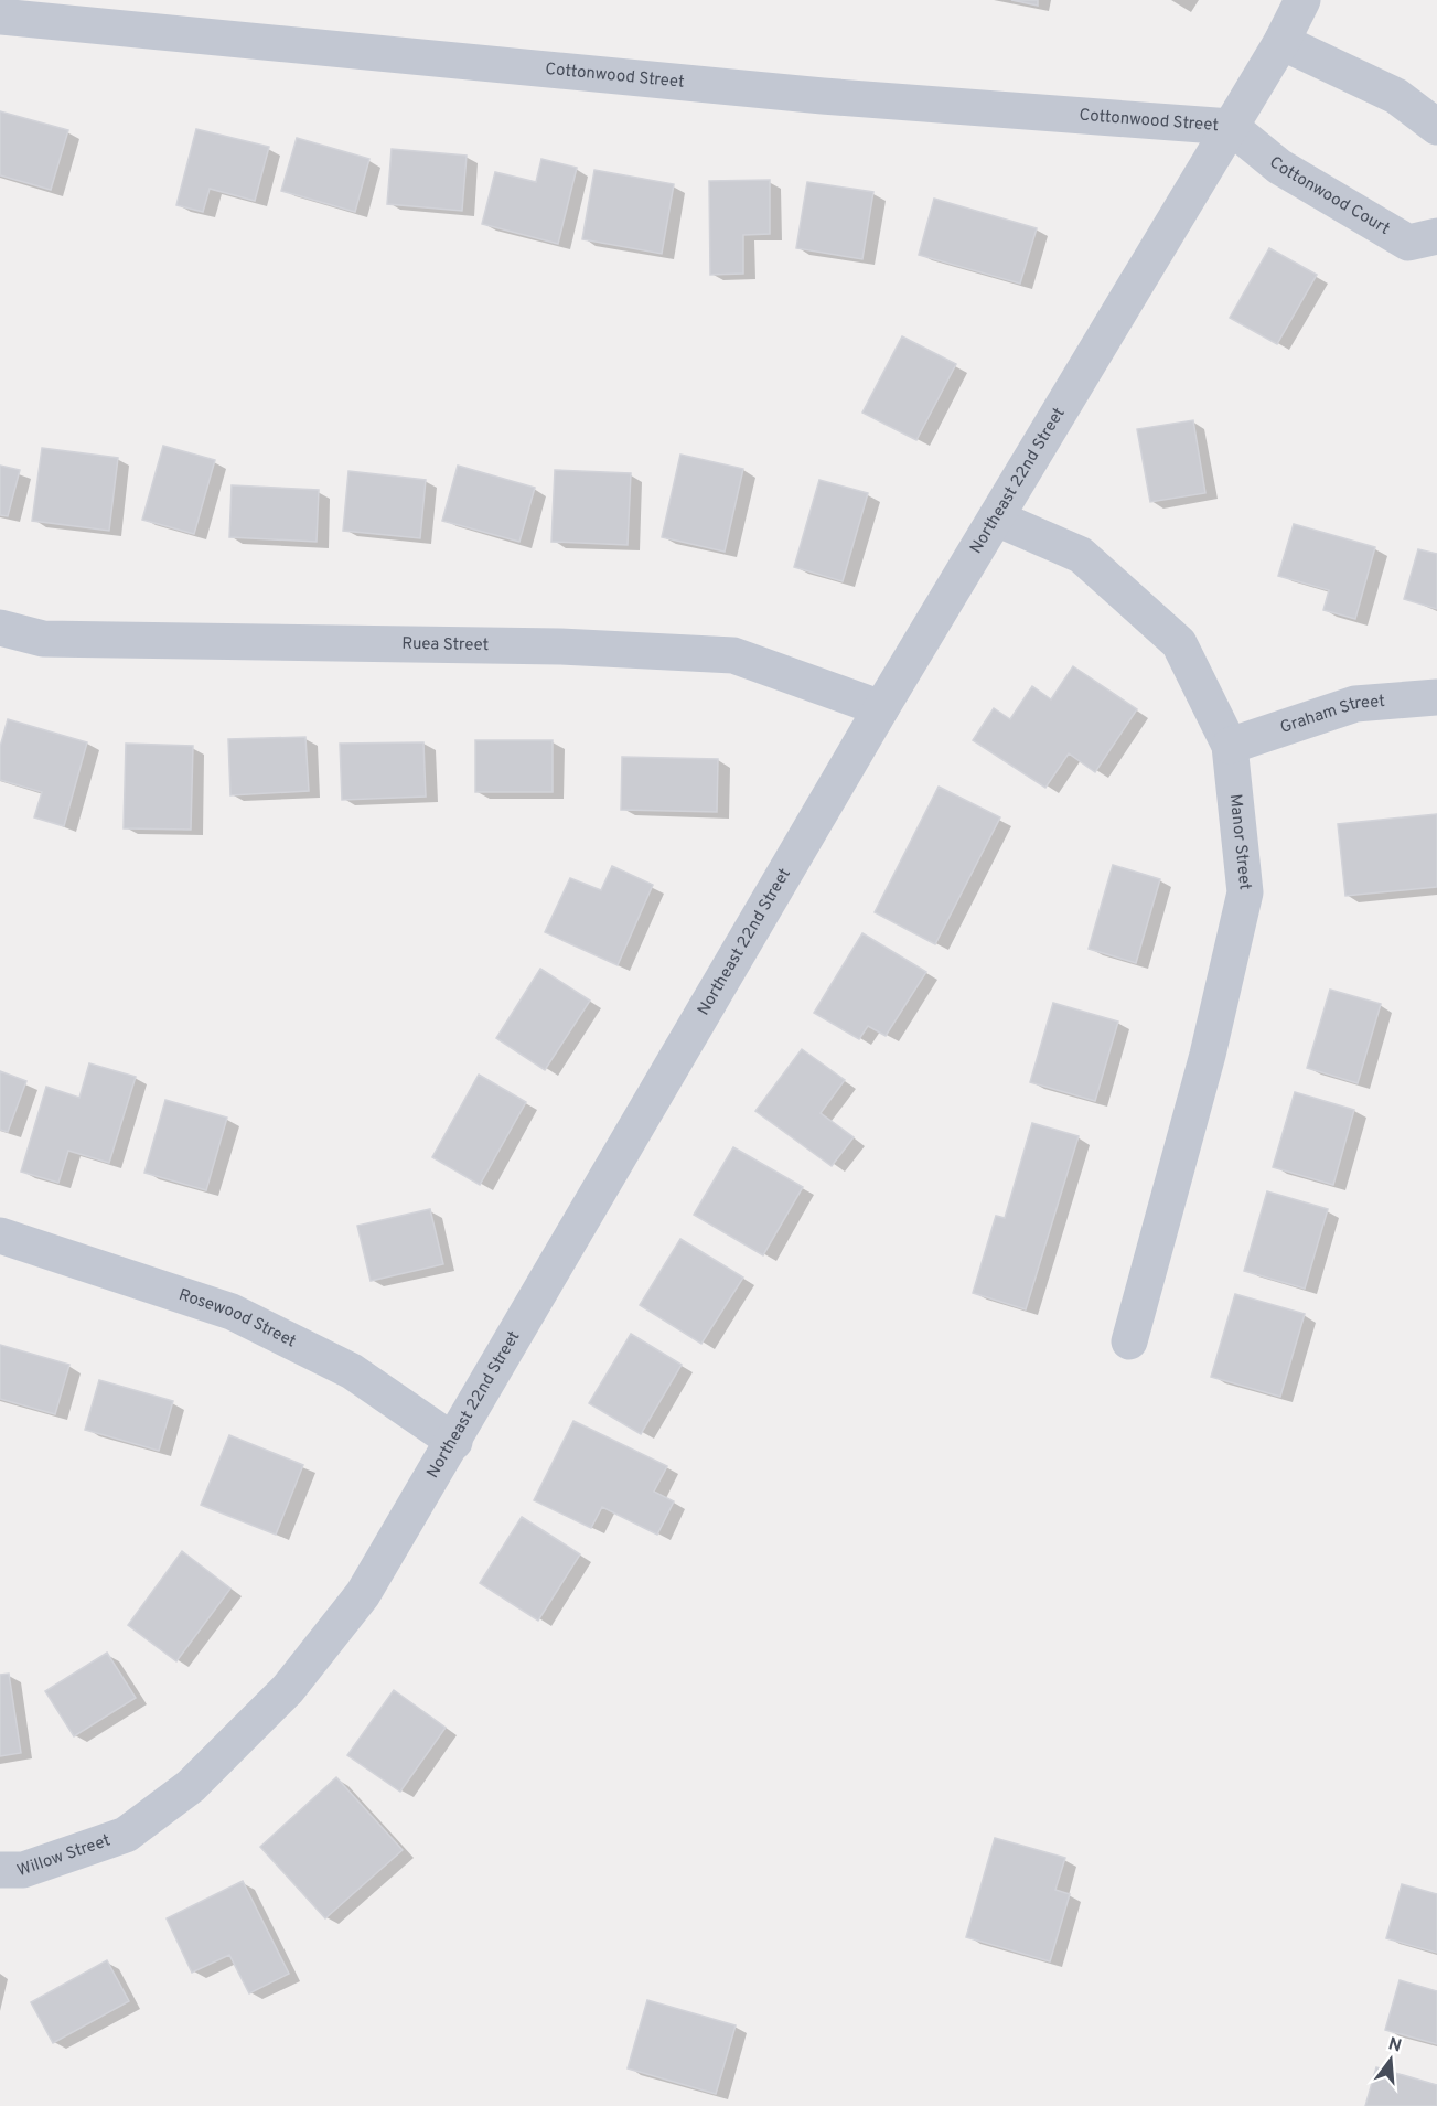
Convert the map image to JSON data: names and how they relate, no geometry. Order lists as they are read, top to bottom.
{
  "streets": {
    "street": [
      "Cottonwood Street",
      "Cottonwood Court",
      "Northeast 22nd Street",
      "Ruea Street",
      "Graham Street",
      "Manor Street",
      "Rosewood Street",
      "Willow Street"
    ]
  },
  "crossings": [
    ["Cottonwood Street", "Cottonwood Court"],
    ["Cottonwood Street", "Northeast 22nd Street"],
    ["Cottonwood Court", "Northeast 22nd Street"],
    ["Northeast 22nd Street", "Ruea Street"],
    ["Northeast 22nd Street", "Manor Street"],
    ["Northeast 22nd Street", "Rosewood Street"],
    ["Northeast 22nd Street", "Willow Street"],
    ["Graham Street", "Manor Street"]
  ],
  "north": "top"
}
